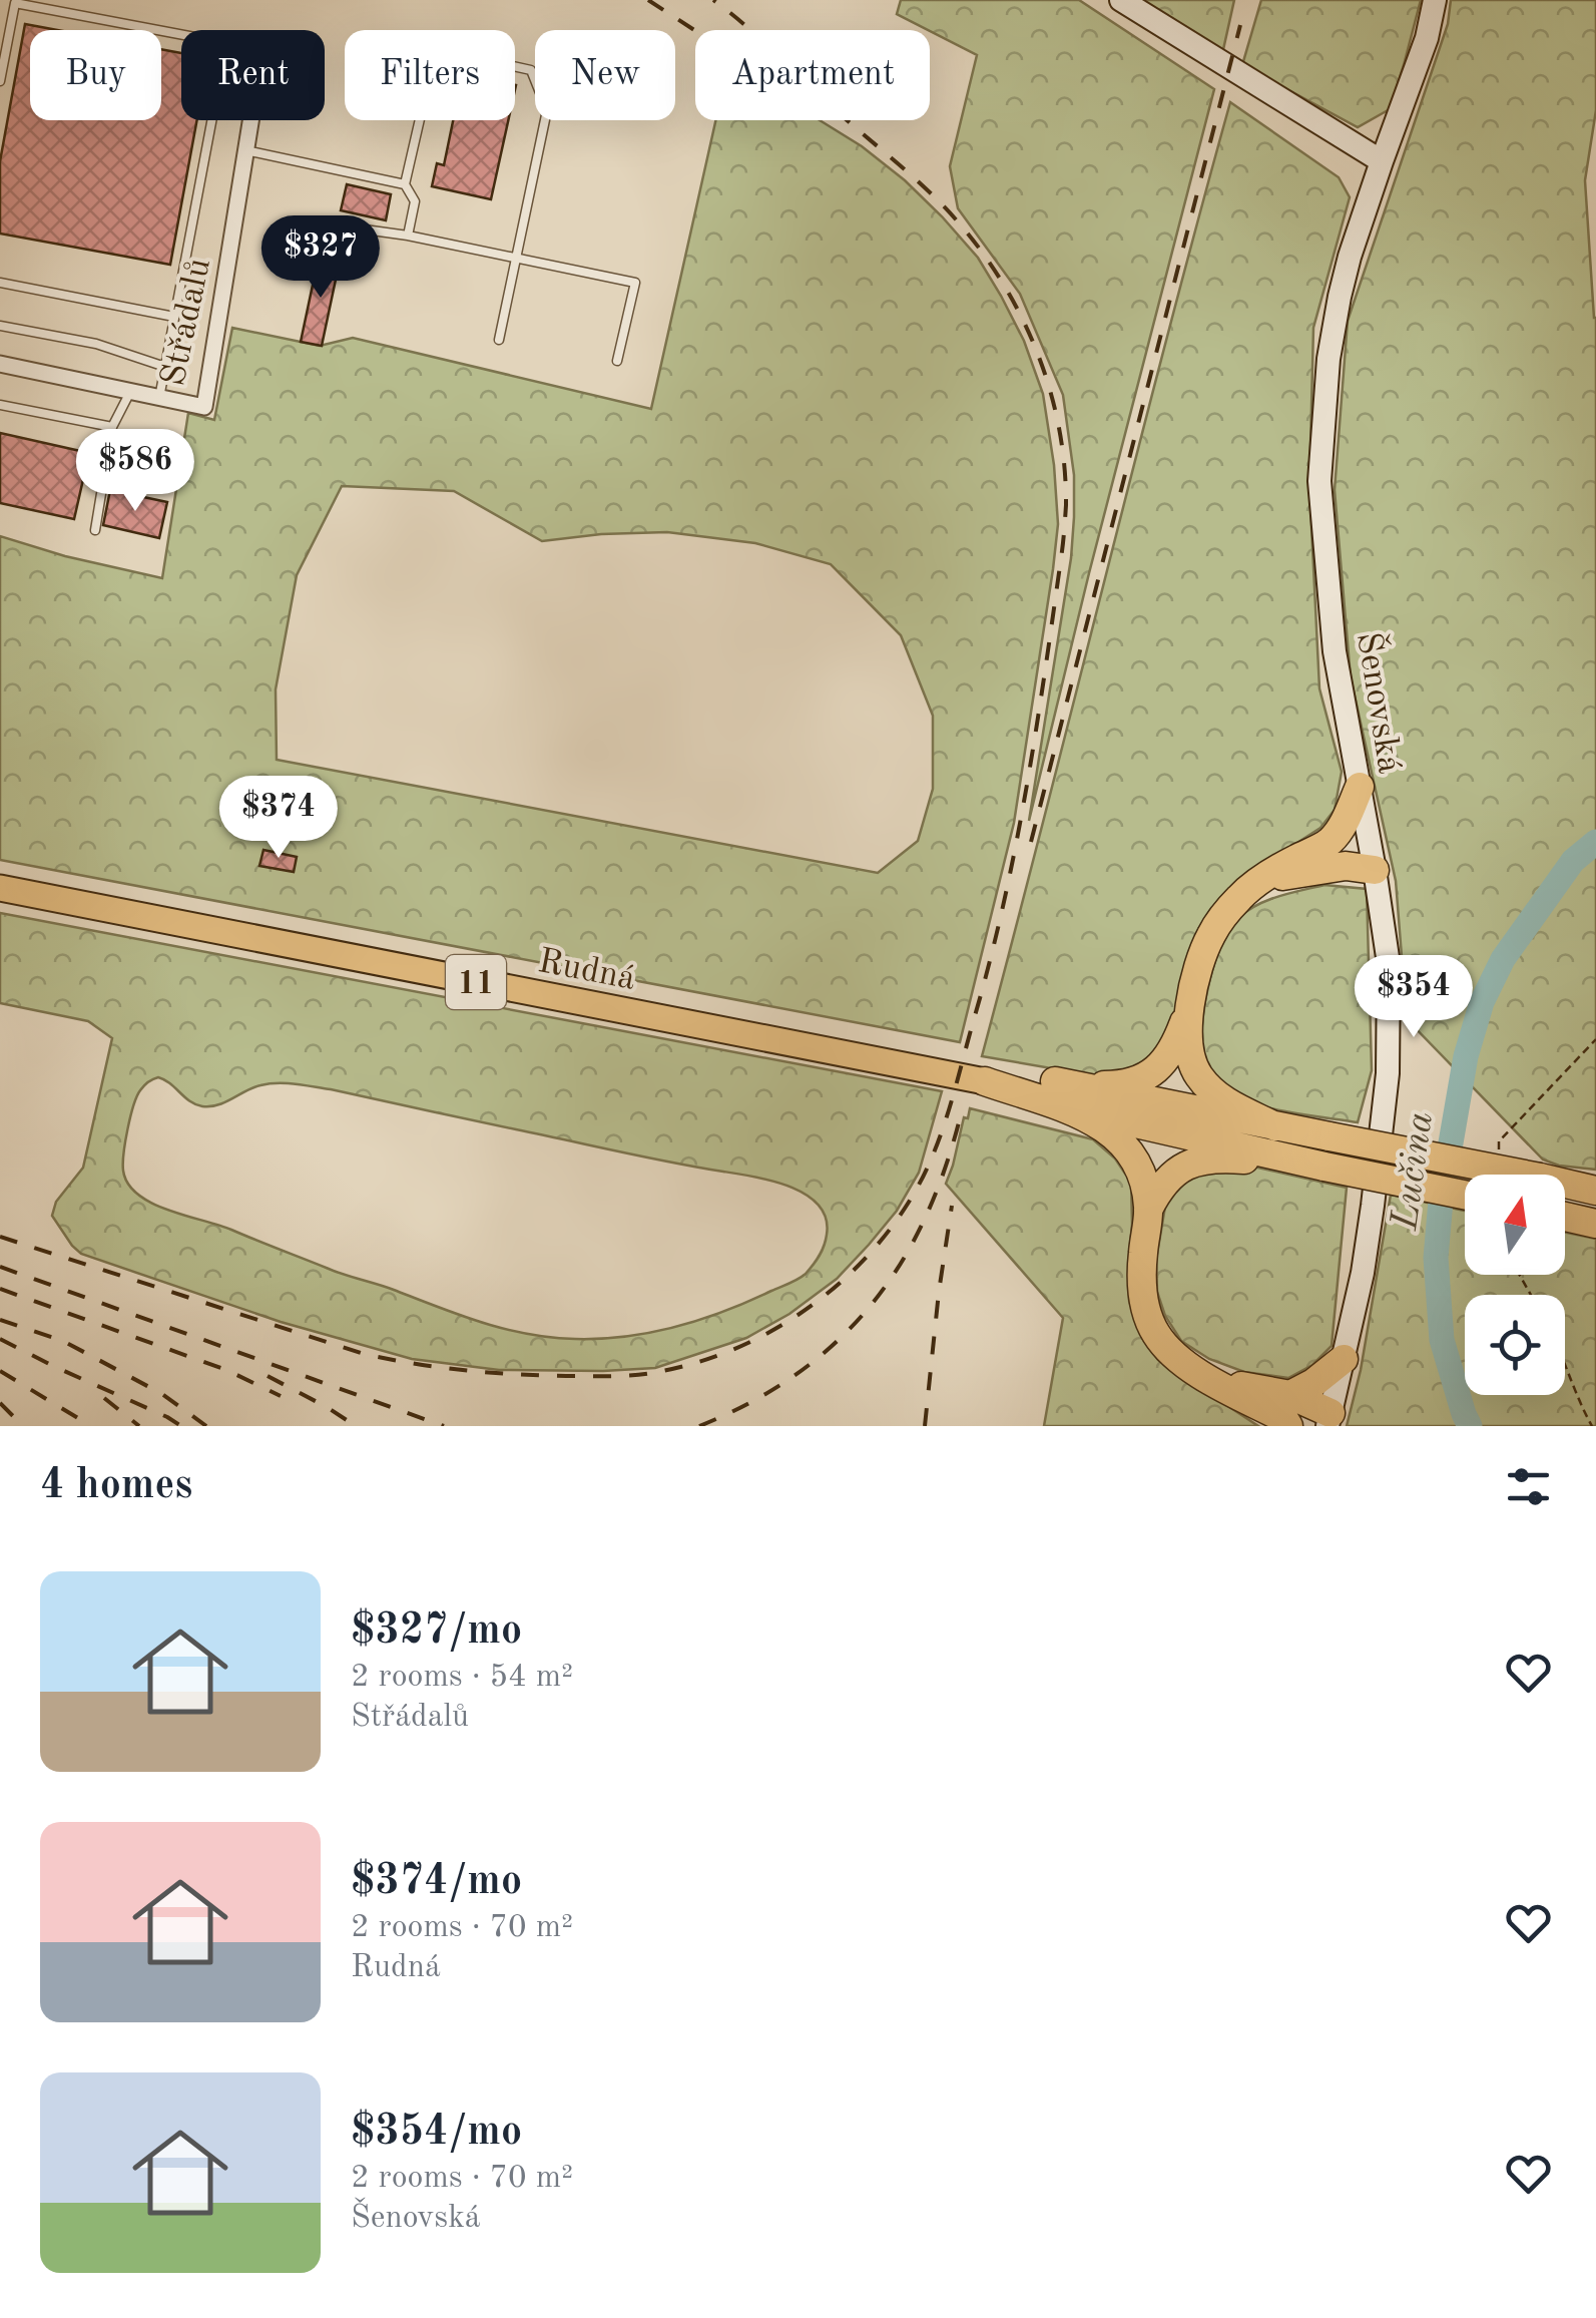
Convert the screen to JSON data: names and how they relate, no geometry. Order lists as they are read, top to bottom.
{
  "streets": {
    "highway": ["11"],
    "main road": ["Rudná"],
    "street": ["Střádalů", "Šenovská"]
  },
  "crossings": [
    ["Rudná", "11"]
  ],
  "water": ["Lučina"],
  "north": "top",
  "page": {
    "chip": [
      "Buy",
      "Rent",
      "Filters",
      "New",
      "Apartment"
    ],
    "price": [
      "$327",
      "$586",
      "$374",
      "$354"
    ],
    "heading": "4 homes",
    "list": [
      {
        "name": "$327/mo",
        "note": "2 rooms · 54 m² · Střádalů"
      },
      {
        "name": "$374/mo",
        "note": "2 rooms · 70 m² · Rudná"
      },
      {
        "name": "$354/mo",
        "note": "2 rooms · 70 m² · Šenovská"
      }
    ]
  }
}
